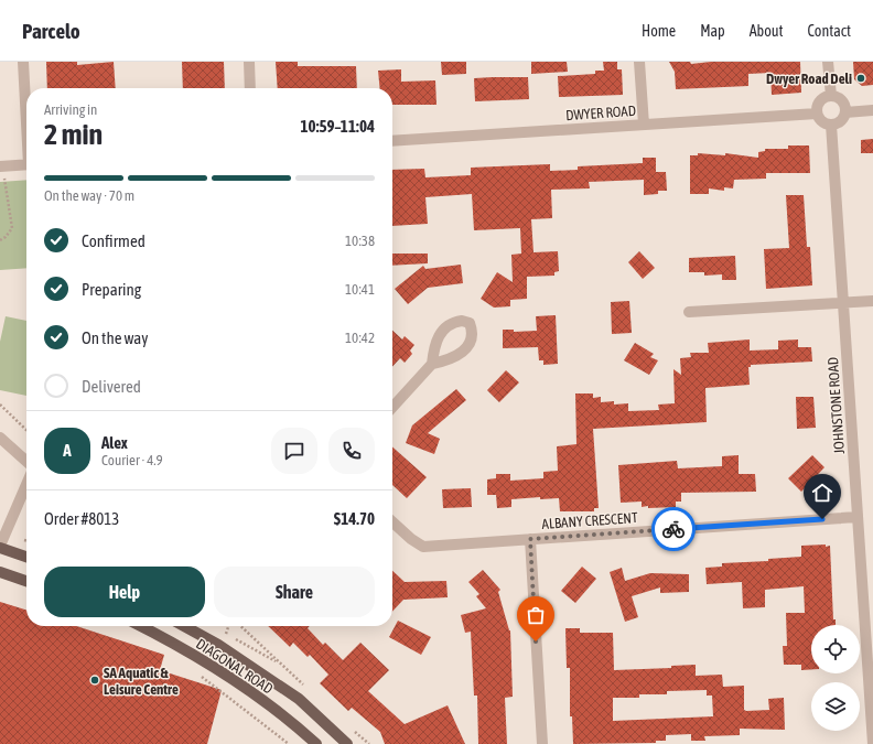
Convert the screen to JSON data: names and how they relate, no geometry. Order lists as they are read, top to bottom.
{
  "streets": {
    "main road": ["DIAGONAL ROAD"],
    "street": ["DWYER ROAD", "JOHNSTONE ROAD", "ALBANY CRESCENT"]
  },
  "crossings": [
    ["DWYER ROAD", "JOHNSTONE ROAD"],
    ["JOHNSTONE ROAD", "ALBANY CRESCENT"]
  ],
  "places": ["Dwyer Road Deli", "SA Aquatic & Leisure Centre"],
  "page": {
    "header": "Parcelo",
    "nav": [
      "Home",
      "Map",
      "About",
      "Contact"
    ],
    "heading": ["2 min", "Arriving in", "10:59–11:04"],
    "panel": [
      "Alex",
      "Courier · 4.9",
      "Order #8013",
      "$14.70"
    ],
    "bar": "On the way · 70 m",
    "list": [
      ["Confirmed", "10:38"],
      ["Preparing", "10:41"],
      ["On the way", "10:42"],
      "Delivered"
    ],
    "round": "A",
    "buttons": ["Help", "Share"]
  }
}
